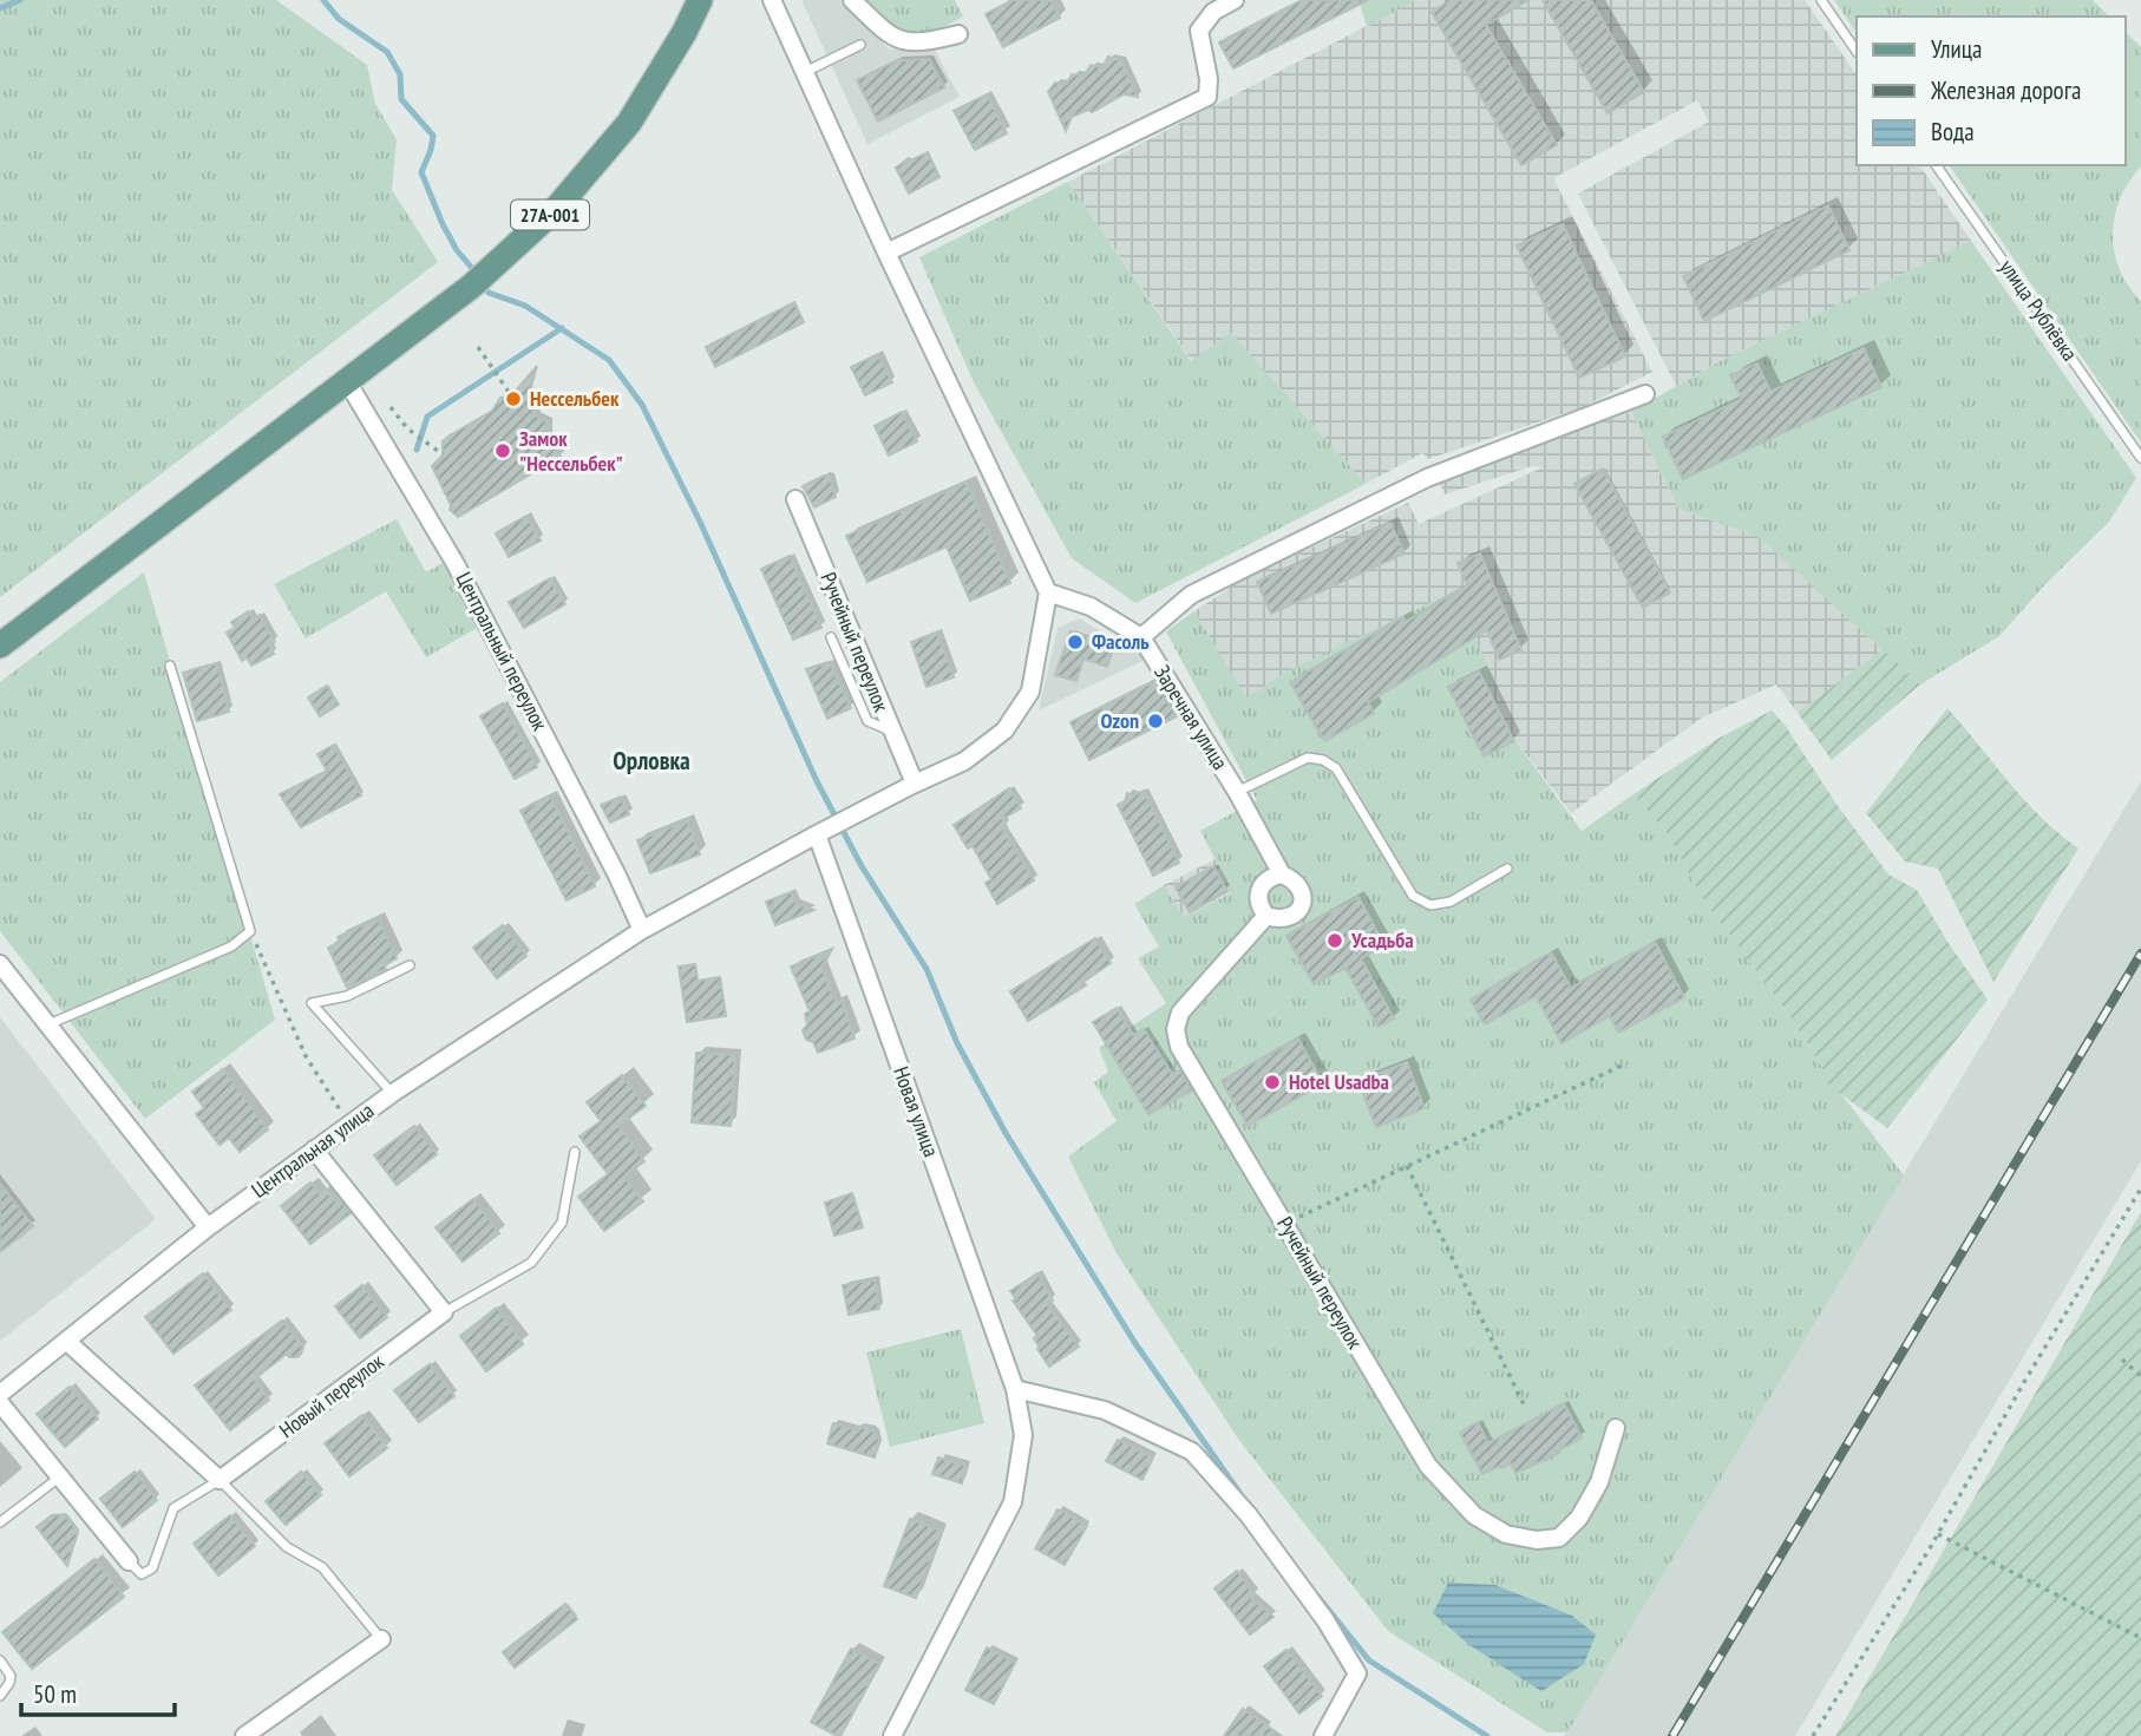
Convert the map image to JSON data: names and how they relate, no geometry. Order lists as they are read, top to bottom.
{
  "streets": {
    "main road": ["27А-001"],
    "street": [
      "Ручейный переулок",
      "Центральный переулок",
      "Заречная улица",
      "Новая улица",
      "Центральная улица",
      "Новый переулок"
    ],
    "lane": ["улица Рублёвка"]
  },
  "crossings": [
    ["27А-001", "Центральный переулок"],
    ["Ручейный переулок", "Заречная улица"],
    ["Центральный переулок", "Центральная улица"],
    ["Новая улица", "Центральная улица"]
  ],
  "districts": ["Орловка"],
  "places": [
    "Нессельбек",
    "Замок \"Нессельбек\"",
    "Фасоль",
    "Ozon",
    "Усадьба",
    "Hotel Usadba"
  ],
  "legend": ["Улица", "Железная дорога", "Вода"],
  "scale_bar": "50 m"
}
